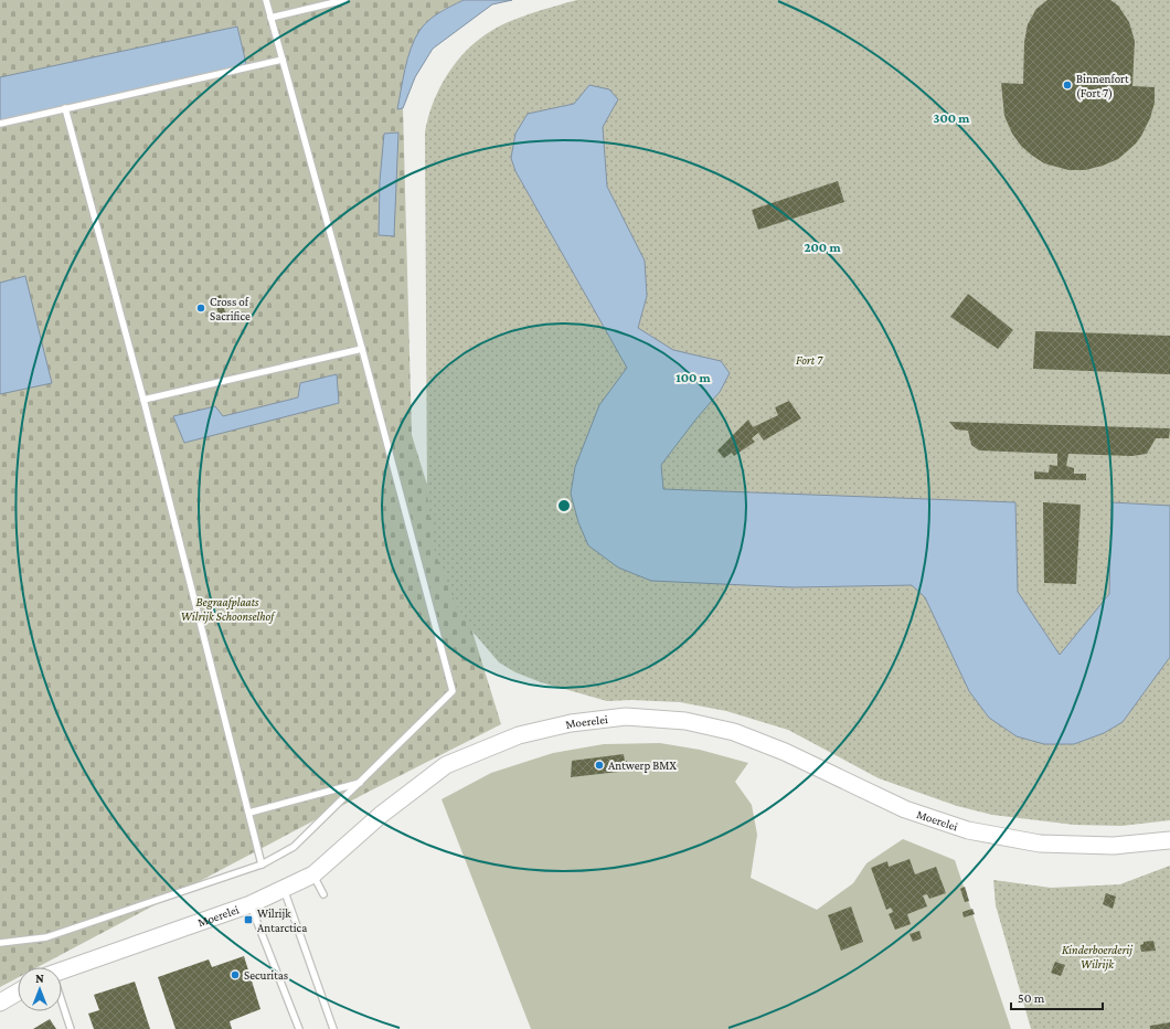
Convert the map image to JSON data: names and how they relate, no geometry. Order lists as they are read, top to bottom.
{
  "streets": {
    "street": ["Moerelei"]
  },
  "parks": ["Fort 7", "Begraafplaats Wilrijk Schoonselhof", "Kinderboerderij Wilrijk"],
  "places": {
    "other": [
      "Binnenfort (Fort 7)",
      "Cross of Sacrifice",
      "Antwerp BMX",
      "Securitas"
    ],
    "transit": ["Wilrijk Antarctica"]
  },
  "scale_bar": "50 m",
  "north": "top",
  "rings": ["300 m", "200 m", "100 m"]
}
